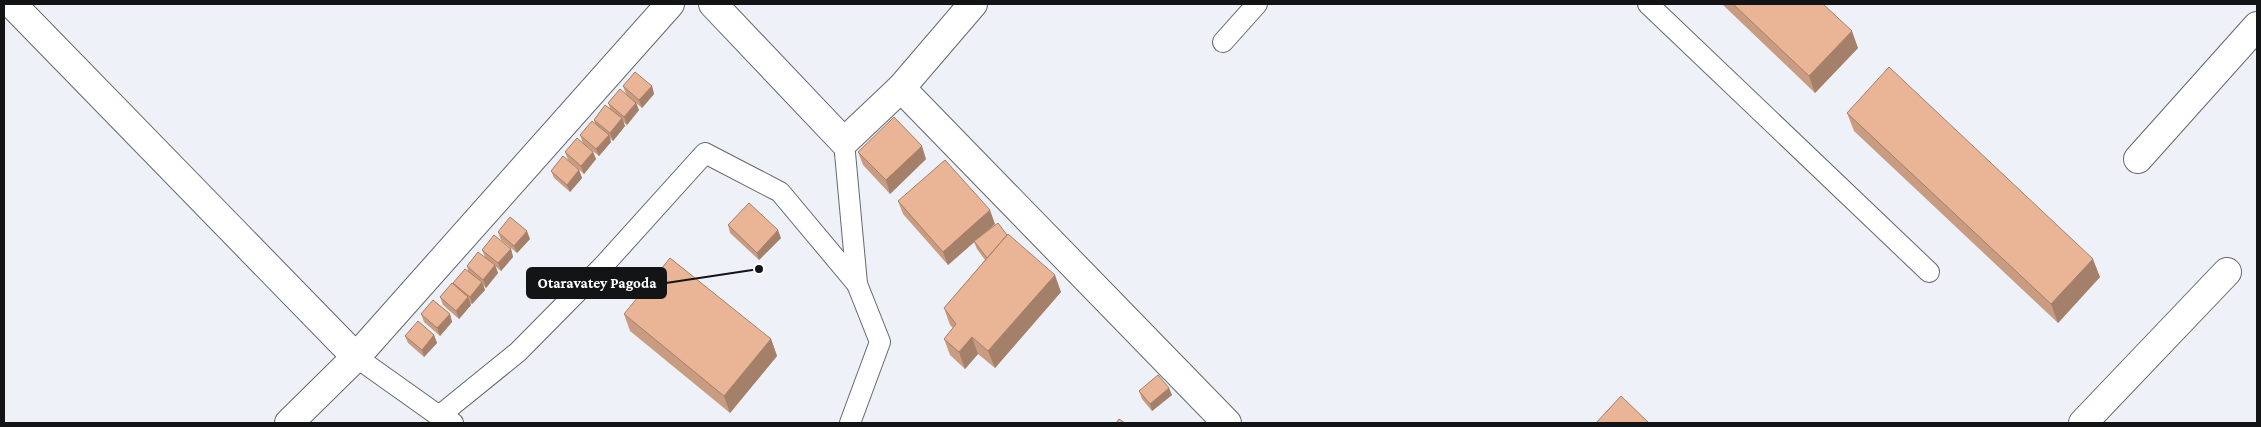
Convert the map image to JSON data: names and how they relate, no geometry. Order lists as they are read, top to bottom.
{
  "places": ["Otaravatey Pagoda"]
}
